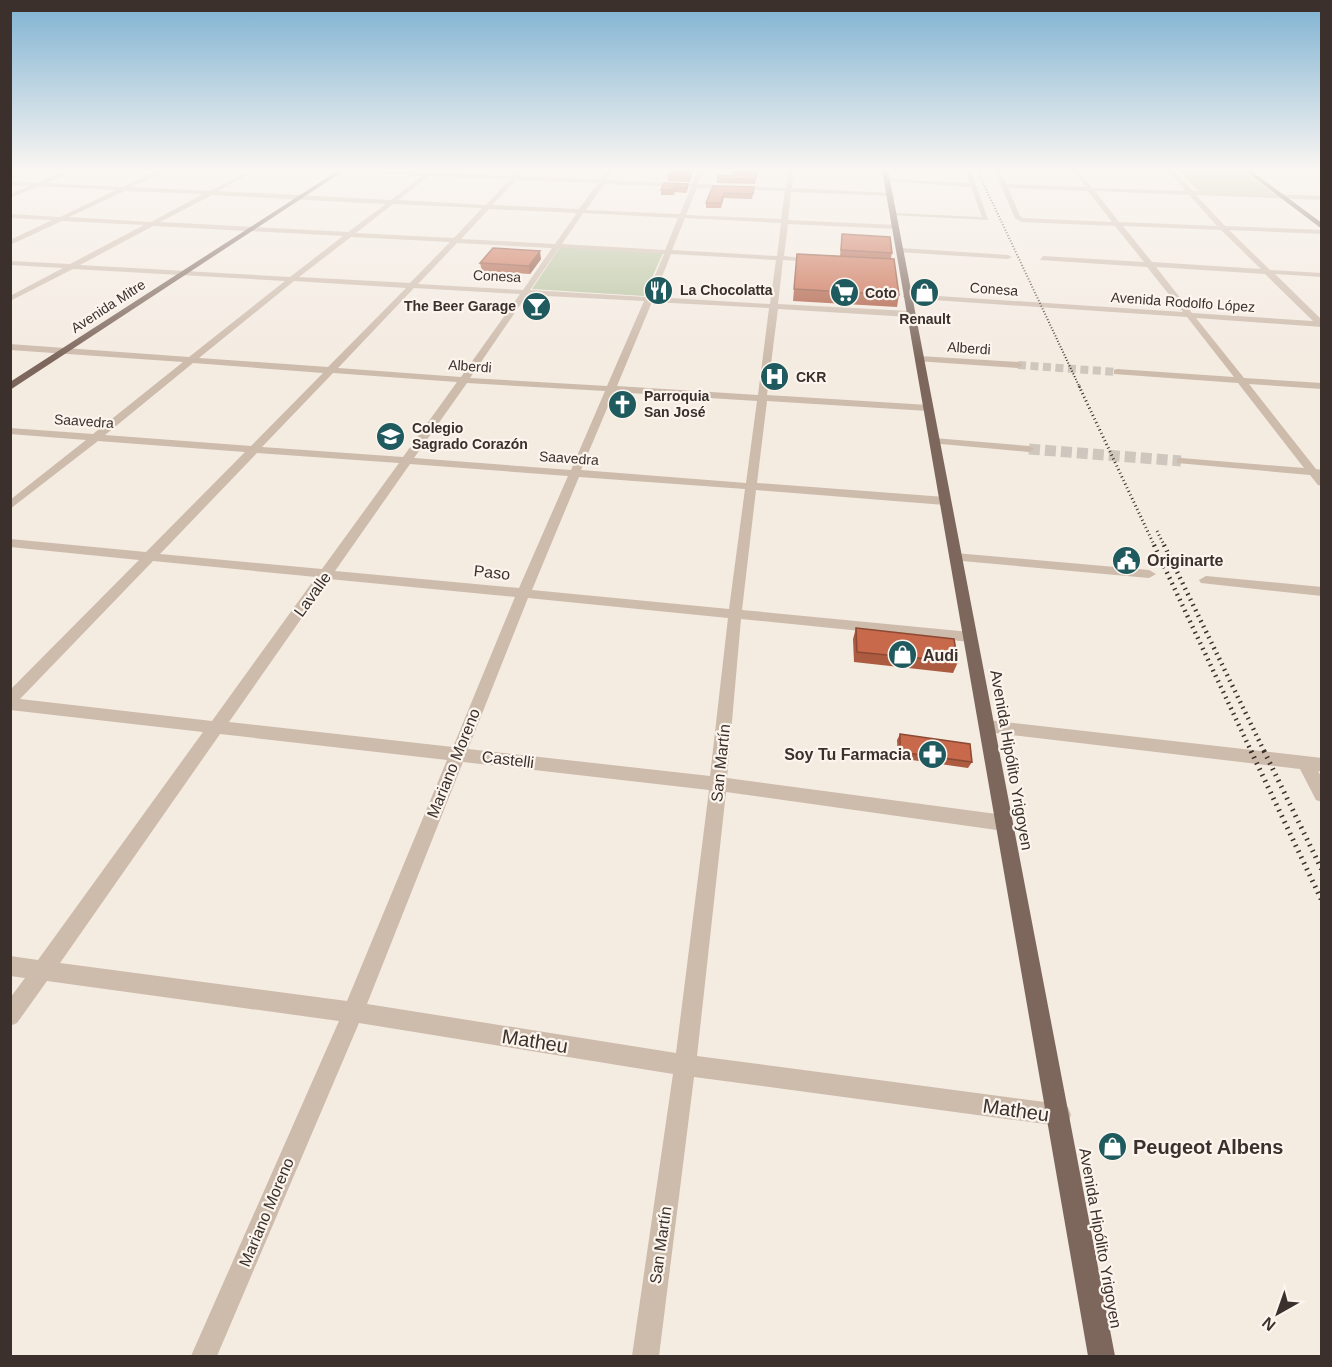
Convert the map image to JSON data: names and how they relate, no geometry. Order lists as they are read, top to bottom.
{
  "streets": {
    "main road": ["Avenida Mitre", "Avenida Hipólito Yrigoyen"],
    "street": [
      "Conesa",
      "Avenida Rodolfo López",
      "Alberdi",
      "Saavedra",
      "Paso",
      "Lavalle",
      "Castelli",
      "Mariano Moreno",
      "San Martín",
      "Matheu"
    ]
  },
  "crossings": [
    ["Conesa", "Avenida Rodolfo López"],
    ["Conesa", "Avenida Mitre"],
    ["Conesa", "Lavalle"],
    ["Conesa", "Avenida Hipólito Yrigoyen"],
    ["Conesa", "Mariano Moreno"],
    ["Conesa", "San Martín"],
    ["Avenida Mitre", "Alberdi"],
    ["Alberdi", "Lavalle"],
    ["Alberdi", "Avenida Hipólito Yrigoyen"],
    ["Alberdi", "Mariano Moreno"],
    ["Alberdi", "San Martín"],
    ["Saavedra", "Lavalle"],
    ["Saavedra", "Avenida Hipólito Yrigoyen"],
    ["Saavedra", "Mariano Moreno"],
    ["Saavedra", "San Martín"],
    ["Paso", "Lavalle"],
    ["Paso", "Avenida Hipólito Yrigoyen"],
    ["Paso", "Mariano Moreno"],
    ["Paso", "San Martín"],
    ["Lavalle", "Castelli"],
    ["Lavalle", "Matheu"],
    ["Castelli", "Avenida Hipólito Yrigoyen"],
    ["Castelli", "Mariano Moreno"],
    ["Castelli", "San Martín"],
    ["Avenida Hipólito Yrigoyen", "Matheu"],
    ["Mariano Moreno", "Matheu"],
    ["San Martín", "Matheu"]
  ],
  "places": {
    "restaurant": ["La Chocolatta"],
    "shop": ["Renault", "Audi", "Peugeot Albens"],
    "supermarket": ["Coto"],
    "bar": ["The Beer Garage"],
    "hospital": ["CKR"],
    "church": ["Parroquia San José"],
    "school or university": ["Colegio Sagrado Corazón"],
    "public building": ["Originarte"],
    "pharmacy": ["Soy Tu Farmacia"]
  },
  "north": "bottom left"
}
